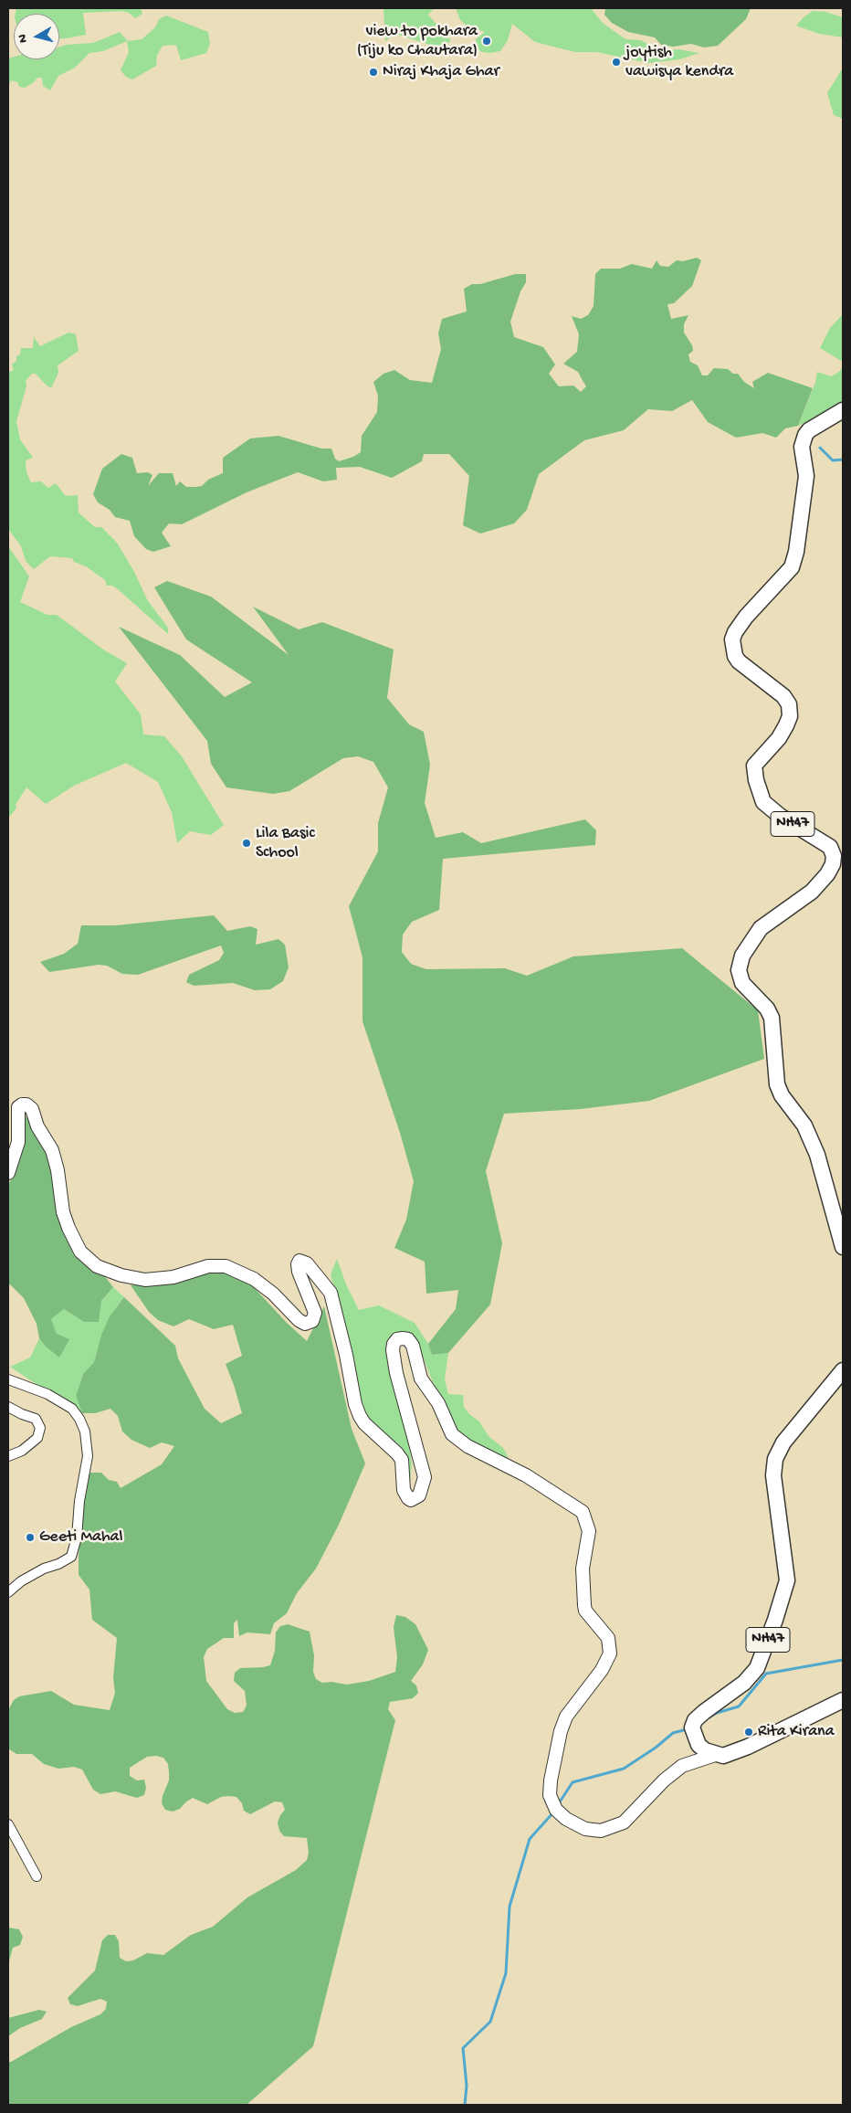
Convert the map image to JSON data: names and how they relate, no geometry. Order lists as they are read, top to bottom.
{
  "streets": {
    "highway": ["NH47"]
  },
  "places": [
    "view to pokhara (Tiju ko Chautara)",
    "joytish vawisya kendra",
    "Niraj Khaja Ghar",
    "Lila Basic School",
    "Geeti Mahal",
    "Rita Kirana"
  ],
  "north": "left"
}
